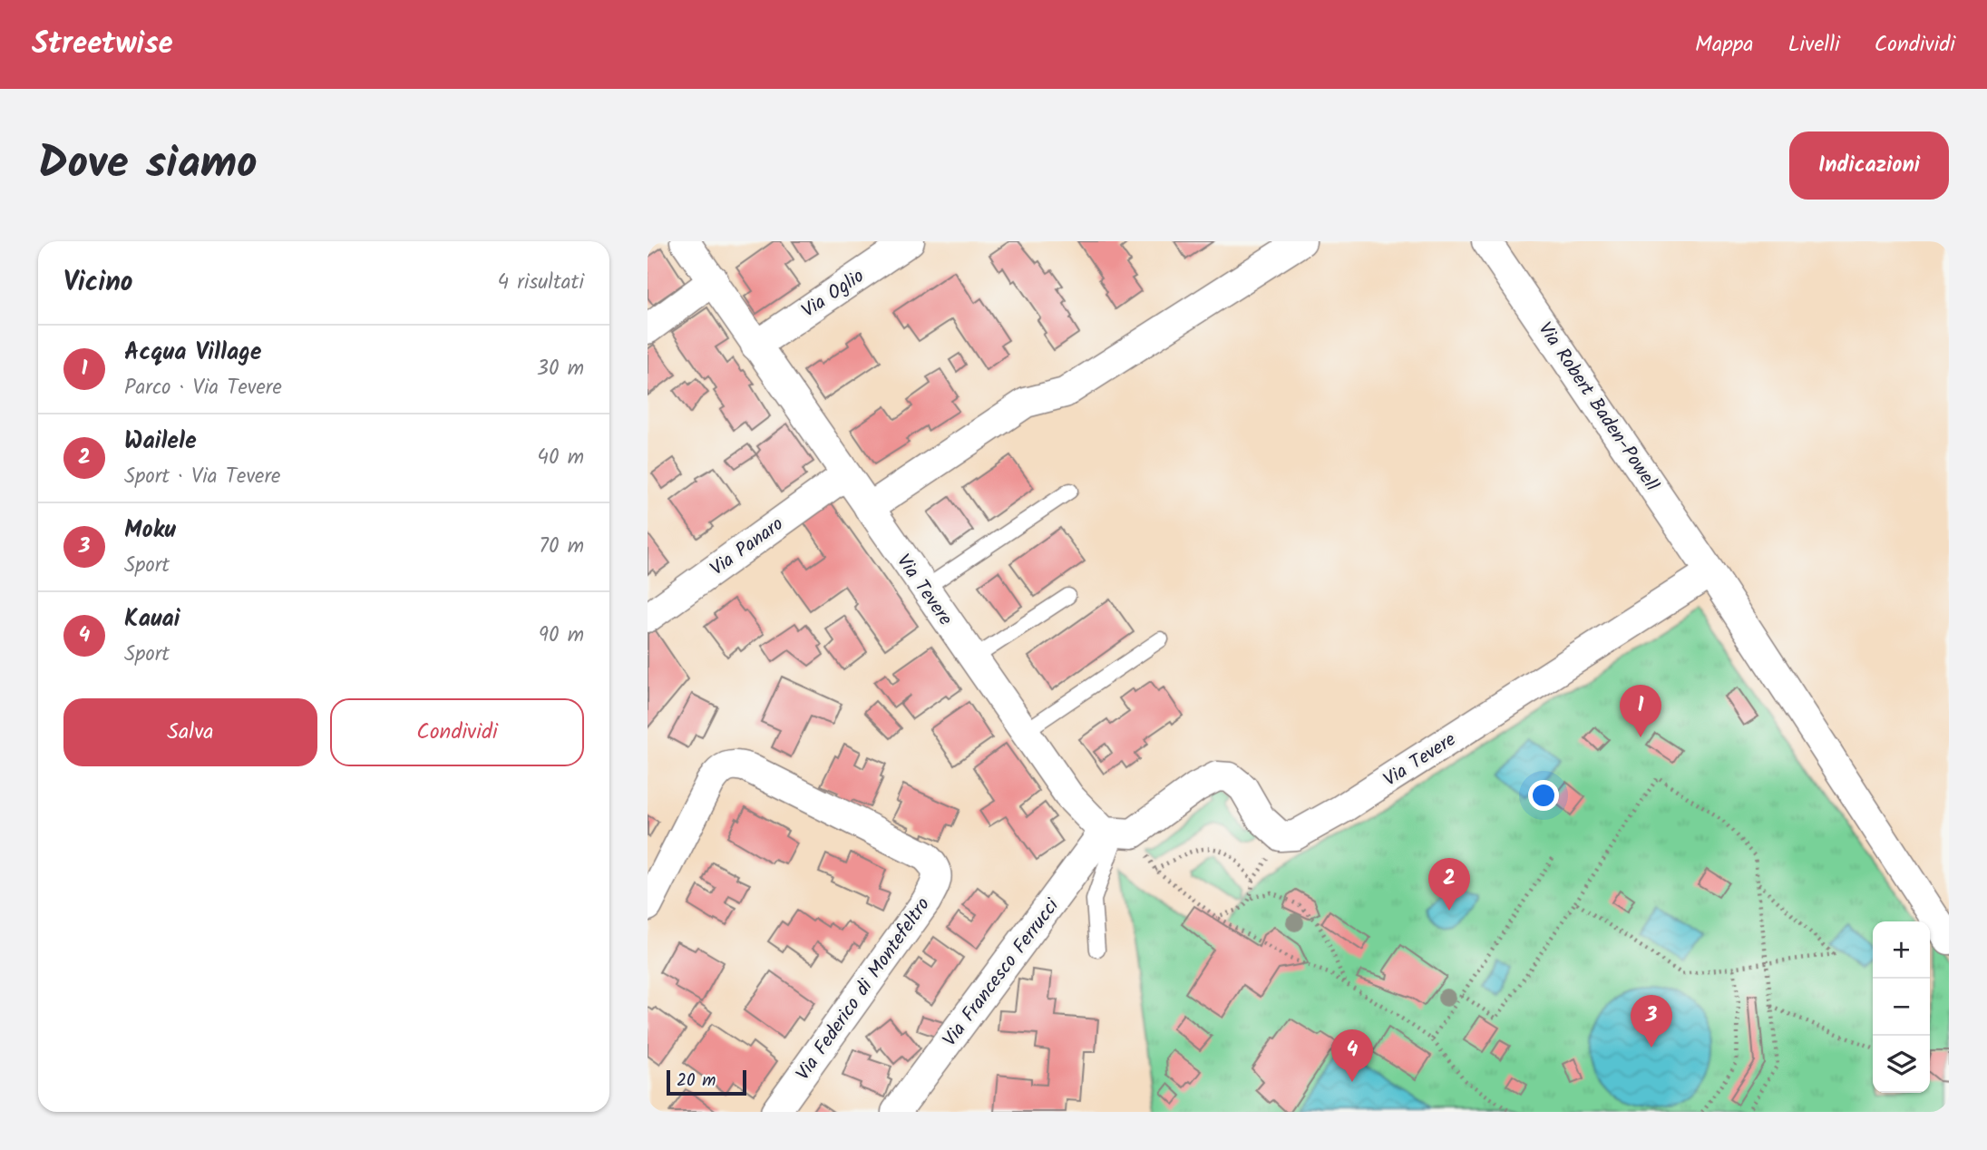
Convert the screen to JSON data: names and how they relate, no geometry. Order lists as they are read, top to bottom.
{
  "streets": {
    "street": [
      "Via Oglio",
      "Via Robert Baden-Powell",
      "Via Panaro",
      "Via Tevere",
      "Via Francesco Ferrucci",
      "Via Federico di Montefeltro"
    ]
  },
  "crossings": [
    ["Via Oglio", "Via Tevere"],
    ["Via Robert Baden-Powell", "Via Tevere"],
    ["Via Panaro", "Via Tevere"],
    ["Via Tevere", "Via Francesco Ferrucci"]
  ],
  "scale_bar": "20 m",
  "page": {
    "header": "Streetwise",
    "nav": ["Mappa", "Livelli", "Condividi"],
    "title": "Dove siamo",
    "buttons": [
      "Indicazioni",
      ["Salva", "Condividi"]
    ],
    "heading": ["Vicino", "4 risultati"],
    "list": [
      {
        "mark": "1",
        "name": "Acqua Village",
        "note": "Parco · Via Tevere",
        "value": "30 m"
      },
      {
        "mark": "2",
        "name": "Wailele",
        "note": "Sport · Via Tevere",
        "value": "40 m"
      },
      {
        "mark": "3",
        "name": "Moku",
        "note": "Sport",
        "value": "70 m"
      },
      {
        "mark": "4",
        "name": "Kauai",
        "note": "Sport",
        "value": "90 m"
      }
    ],
    "pins": [
      "1",
      "2",
      "3",
      "4"
    ],
    "map_buttons": ["+", "−"],
    "scale": "20 m"
  }
}
